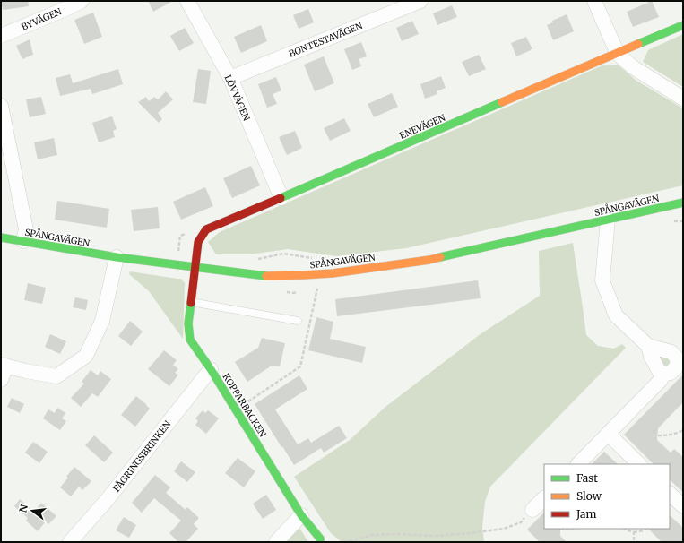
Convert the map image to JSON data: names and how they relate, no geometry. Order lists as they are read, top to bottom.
{
  "streets": {
    "street": [
      "BYVÄGEN",
      "BONTESTAVÄGEN",
      "LÖVVÄGEN",
      "ENEVÄGEN",
      "SPÅNGAVÄGEN",
      "KOPPARBACKEN",
      "FÄGRINGSBRINKEN"
    ]
  },
  "crossings": [
    ["BONTESTAVÄGEN", "LÖVVÄGEN"],
    ["LÖVVÄGEN", "ENEVÄGEN"],
    ["ENEVÄGEN", "SPÅNGAVÄGEN"],
    ["ENEVÄGEN", "KOPPARBACKEN"],
    ["SPÅNGAVÄGEN", "KOPPARBACKEN"],
    ["KOPPARBACKEN", "FÄGRINGSBRINKEN"]
  ],
  "legend": ["Fast", "Slow", "Jam"],
  "north": "left"
}
